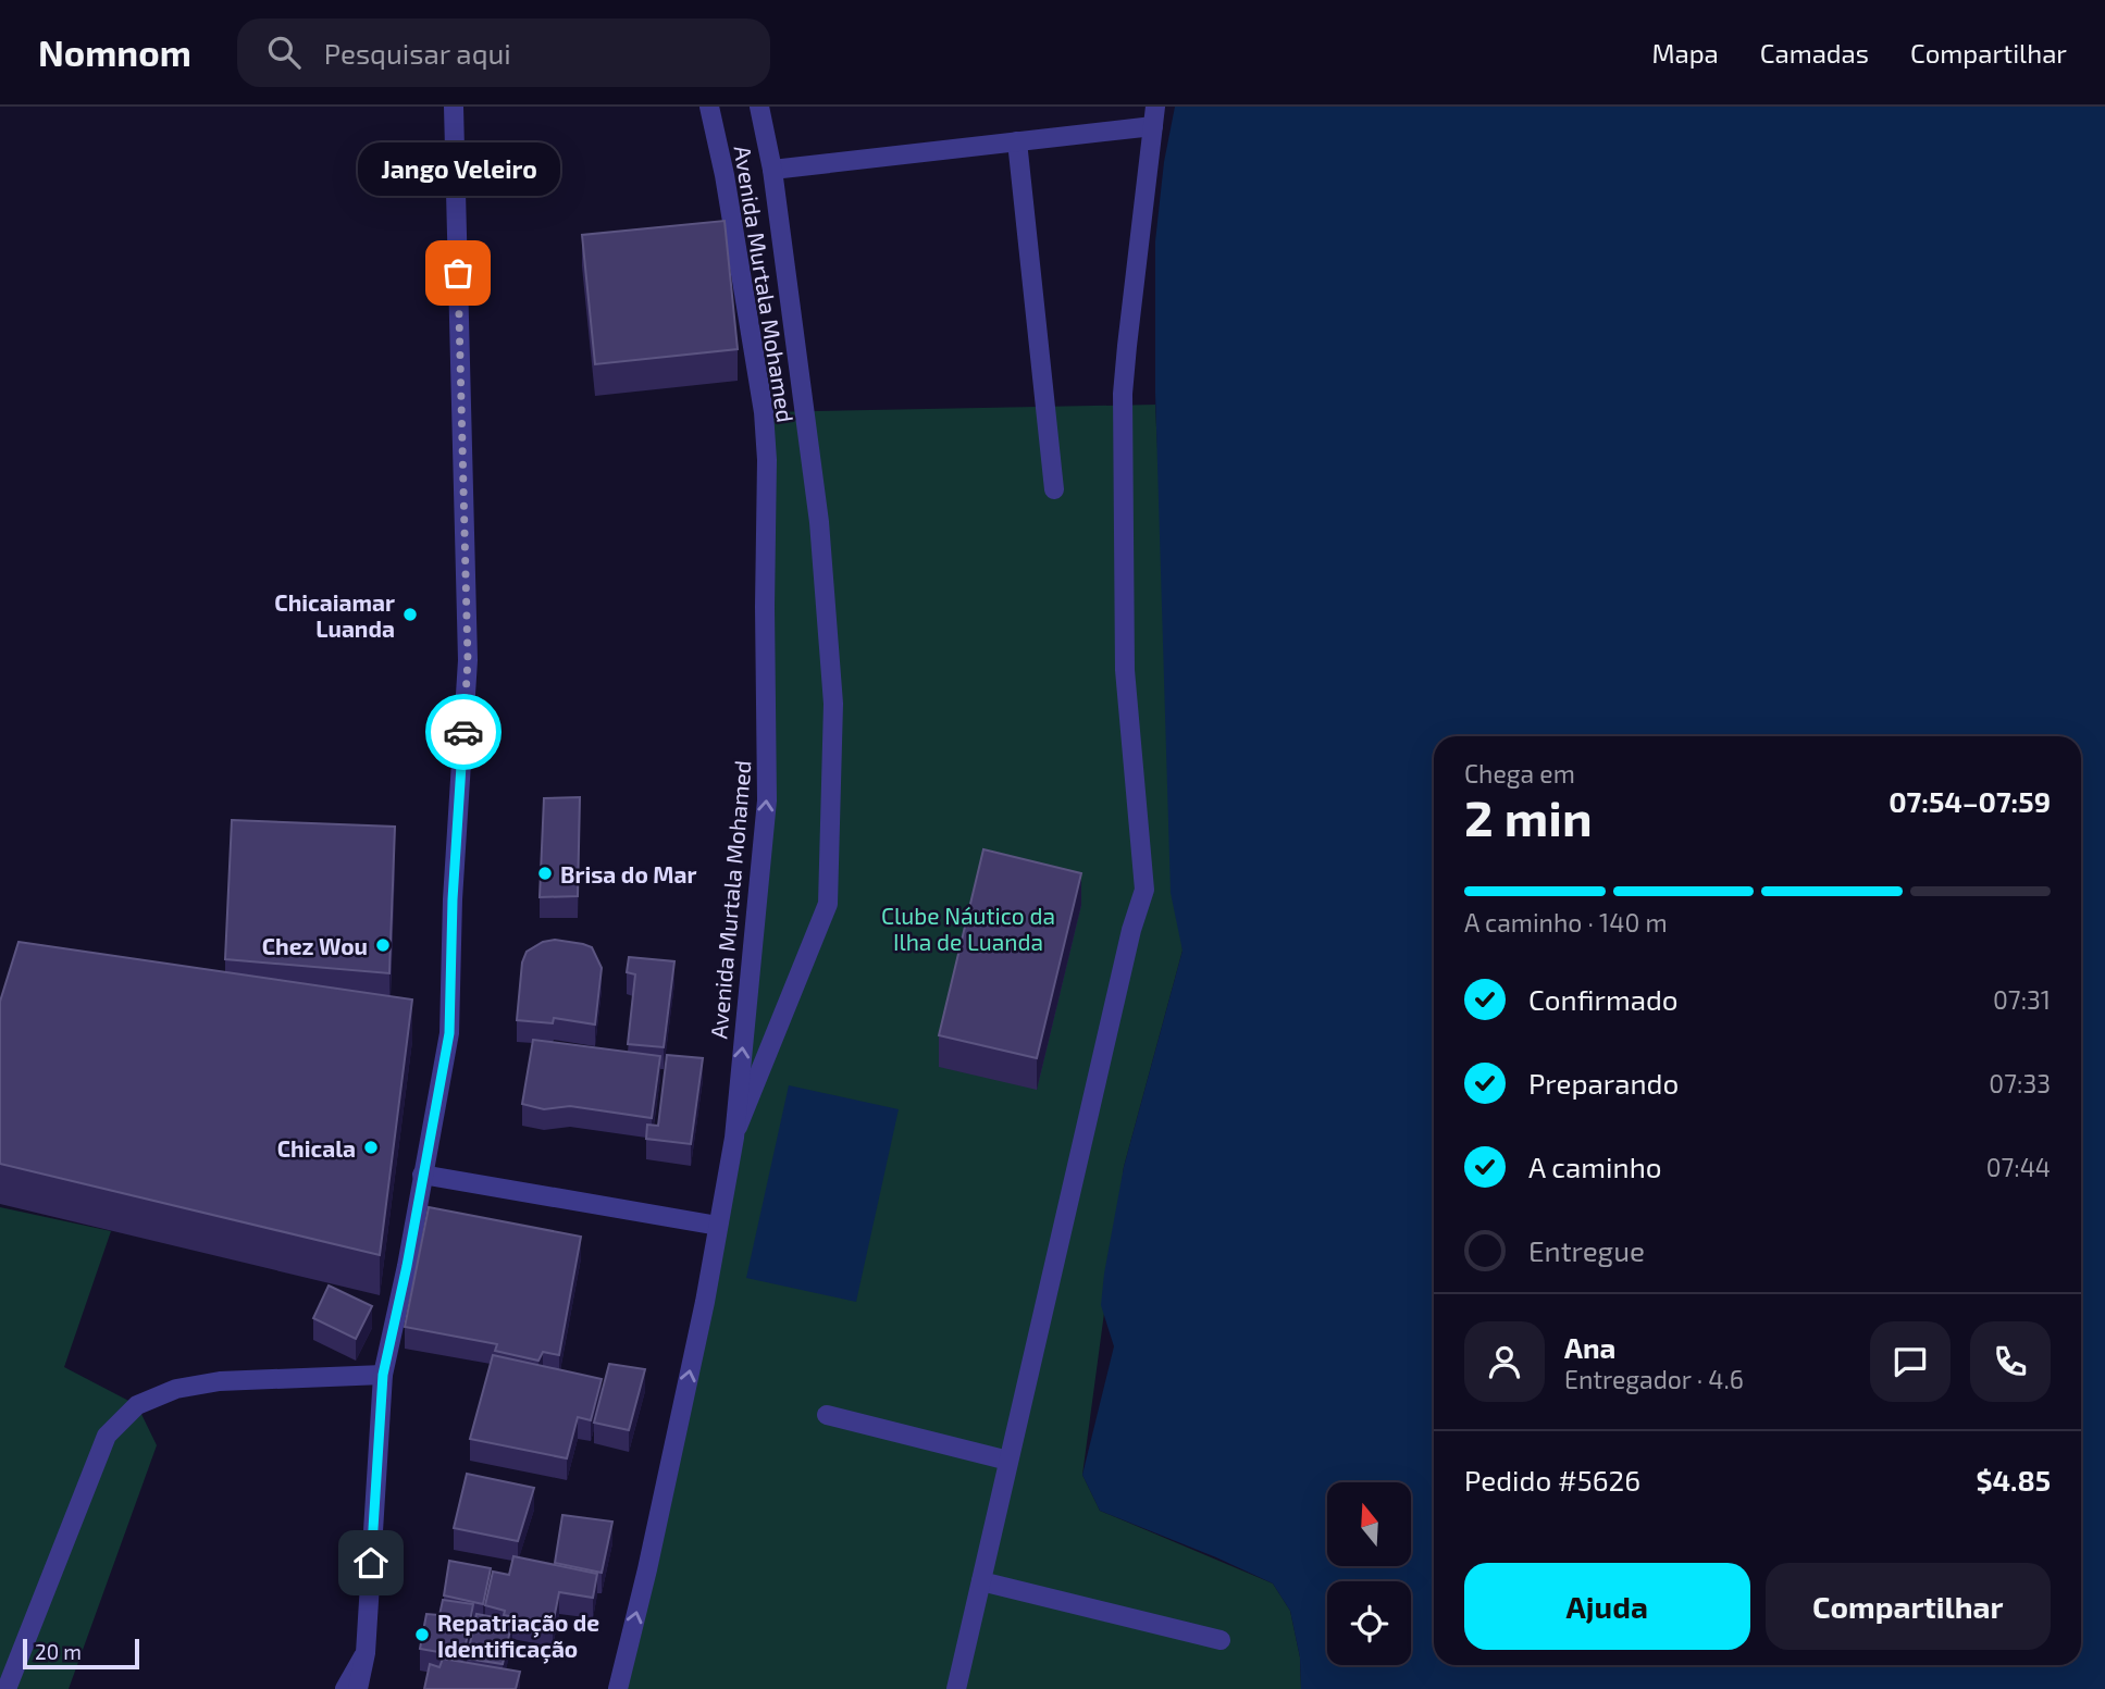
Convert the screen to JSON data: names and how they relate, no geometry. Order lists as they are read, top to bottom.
{
  "streets": {
    "street": ["Avenida Murtala Mohamed"]
  },
  "parks": ["Clube Náutico da Ilha de Luanda"],
  "places": [
    "Jango Veleiro",
    "Chicaiamar Luanda",
    "Brisa do Mar",
    "Chez Wou",
    "Chicala",
    "Repatriação de Identificação"
  ],
  "scale_bar": "20 m",
  "north": "top",
  "page": {
    "header": "Nomnom",
    "search": "Pesquisar aqui",
    "nav": ["Mapa", "Camadas", "Compartilhar"],
    "bubble": "Jango Veleiro",
    "heading": ["2 min", "Chega em", "07:54–07:59"],
    "panel": [
      "Ana",
      "Entregador · 4.6",
      "Pedido #5626",
      "$4.85"
    ],
    "bar": "A caminho · 140 m",
    "list": [
      ["Confirmado", "07:31"],
      ["Preparando", "07:33"],
      ["A caminho", "07:44"],
      "Entregue"
    ],
    "buttons": ["Ajuda", "Compartilhar"],
    "scale": "20 m"
  }
}
